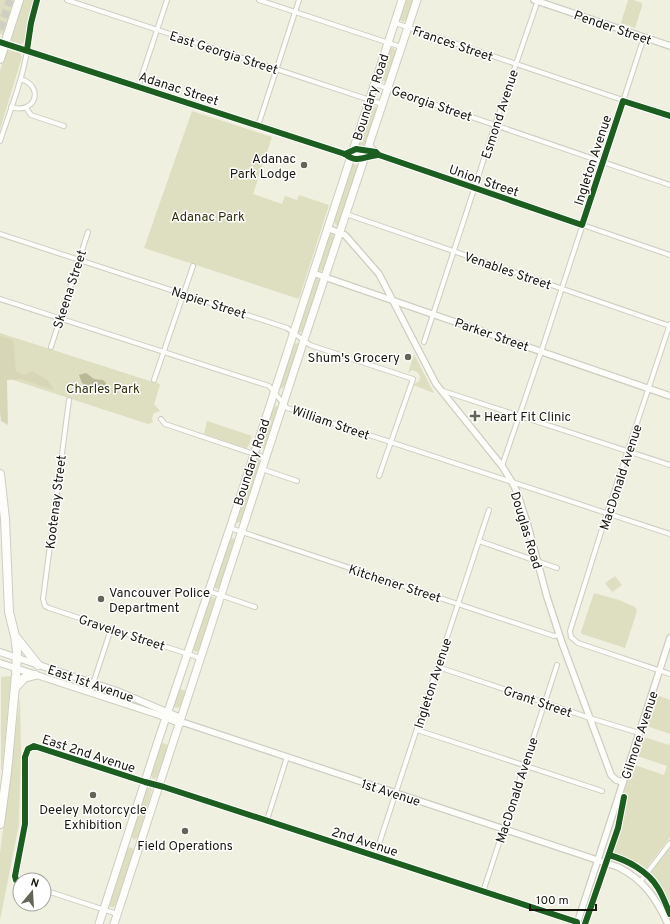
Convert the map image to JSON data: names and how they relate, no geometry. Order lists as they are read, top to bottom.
{
  "streets": {
    "main road": ["Boundary Road", "East 1st Avenue"],
    "street": [
      "Pender Street",
      "Frances Street",
      "East Georgia Street",
      "Adanac Street",
      "Georgia Street",
      "Esmond Avenue",
      "Ingleton Avenue",
      "Union Street",
      "Venables Street",
      "Skeena Street",
      "Napier Street",
      "Parker Street",
      "William Street",
      "MacDonald Avenue",
      "Kootenay Street",
      "Douglas Road",
      "Kitchener Street",
      "Graveley Street",
      "Grant Street",
      "Gilmore Avenue",
      "East 2nd Avenue",
      "1st Avenue",
      "2nd Avenue"
    ]
  },
  "crossings": [
    ["Pender Street", "Esmond Avenue"],
    ["Pender Street", "Ingleton Avenue"],
    ["Frances Street", "Boundary Road"],
    ["Frances Street", "Esmond Avenue"],
    ["Frances Street", "Ingleton Avenue"],
    ["East Georgia Street", "Boundary Road"],
    ["Adanac Street", "Boundary Road"],
    ["Boundary Road", "Georgia Street"],
    ["Boundary Road", "Union Street"],
    ["Boundary Road", "Venables Street"],
    ["Boundary Road", "Napier Street"],
    ["Boundary Road", "Parker Street"],
    ["Boundary Road", "William Street"],
    ["Boundary Road", "Douglas Road"],
    ["Boundary Road", "Kitchener Street"],
    ["Boundary Road", "Graveley Street"],
    ["Boundary Road", "East 1st Avenue"],
    ["Boundary Road", "East 2nd Avenue"],
    ["Boundary Road", "1st Avenue"],
    ["Boundary Road", "2nd Avenue"],
    ["Georgia Street", "Esmond Avenue"],
    ["Georgia Street", "Ingleton Avenue"],
    ["Esmond Avenue", "Union Street"],
    ["Esmond Avenue", "Venables Street"],
    ["Esmond Avenue", "Parker Street"],
    ["Ingleton Avenue", "Union Street"],
    ["Ingleton Avenue", "Venables Street"],
    ["Ingleton Avenue", "Parker Street"],
    ["Ingleton Avenue", "Douglas Road"],
    ["Ingleton Avenue", "Kitchener Street"],
    ["Ingleton Avenue", "Grant Street"],
    ["Ingleton Avenue", "1st Avenue"],
    ["Ingleton Avenue", "2nd Avenue"],
    ["Venables Street", "MacDonald Avenue"],
    ["Skeena Street", "Napier Street"],
    ["Skeena Street", "William Street"],
    ["Napier Street", "William Street"],
    ["Parker Street", "MacDonald Avenue"],
    ["Parker Street", "Douglas Road"],
    ["William Street", "MacDonald Avenue"],
    ["William Street", "Douglas Road"],
    ["MacDonald Avenue", "Grant Street"],
    ["MacDonald Avenue", "Gilmore Avenue"],
    ["MacDonald Avenue", "1st Avenue"],
    ["MacDonald Avenue", "2nd Avenue"],
    ["Kootenay Street", "Graveley Street"],
    ["Douglas Road", "Kitchener Street"],
    ["Douglas Road", "Grant Street"],
    ["Douglas Road", "Gilmore Avenue"],
    ["East 1st Avenue", "1st Avenue"],
    ["Grant Street", "Gilmore Avenue"],
    ["Gilmore Avenue", "1st Avenue"],
    ["Gilmore Avenue", "2nd Avenue"],
    ["East 2nd Avenue", "2nd Avenue"]
  ],
  "parks": ["Adanac Park", "Charles Park"],
  "places": {
    "other": [
      "Adanac Park Lodge",
      "Shum's Grocery",
      "Vancouver Police Department",
      "Deeley Motorcycle Exhibition",
      "Field Operations"
    ],
    "health": ["Heart Fit Clinic"]
  },
  "scale_bar": "100 m",
  "north": "top"
}
